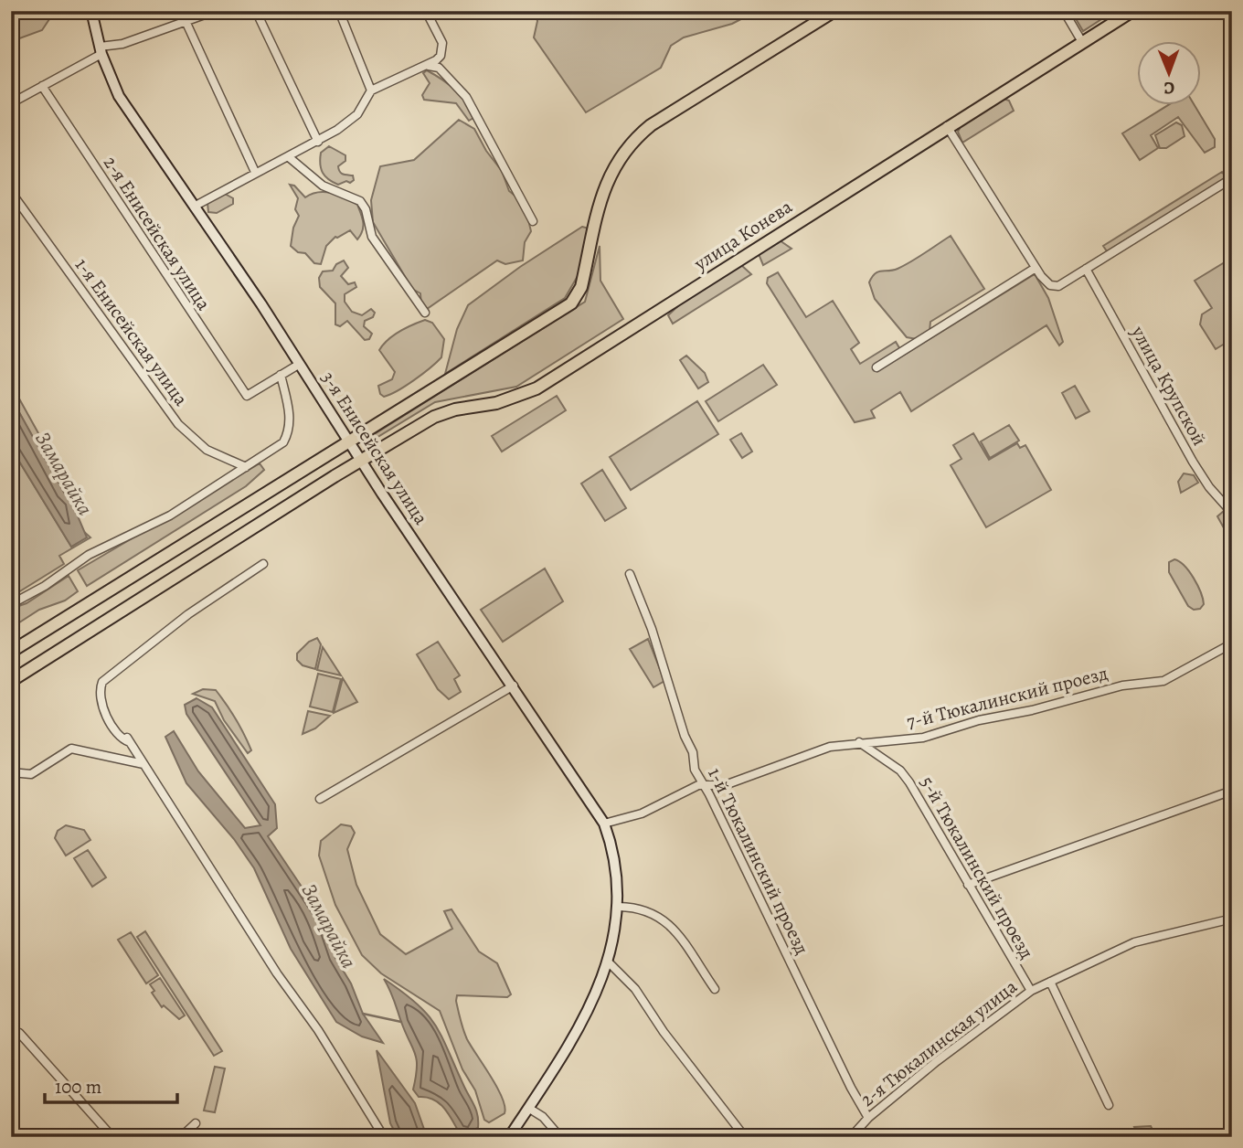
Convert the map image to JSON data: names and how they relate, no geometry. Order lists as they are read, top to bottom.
{
  "streets": {
    "main road": ["улица Конева"],
    "street": [
      "2-я Енисейская улица",
      "1-я Енисейская улица",
      "улица Крупской",
      "3-я Енисейская улица",
      "7-й Тюкалинский проезд",
      "1-й Тюкалинский проезд",
      "5-й Тюкалинский проезд",
      "2-я Тюкалинская улица"
    ]
  },
  "crossings": [
    ["улица Конева", "3-я Енисейская улица"],
    ["3-я Енисейская улица", "7-й Тюкалинский проезд"],
    ["7-й Тюкалинский проезд", "1-й Тюкалинский проезд"],
    ["7-й Тюкалинский проезд", "5-й Тюкалинский проезд"],
    ["1-й Тюкалинский проезд", "2-я Тюкалинская улица"],
    ["5-й Тюкалинский проезд", "2-я Тюкалинская улица"]
  ],
  "water": ["Замарайка"],
  "scale_bar": "100 m",
  "north": "bottom"
}
